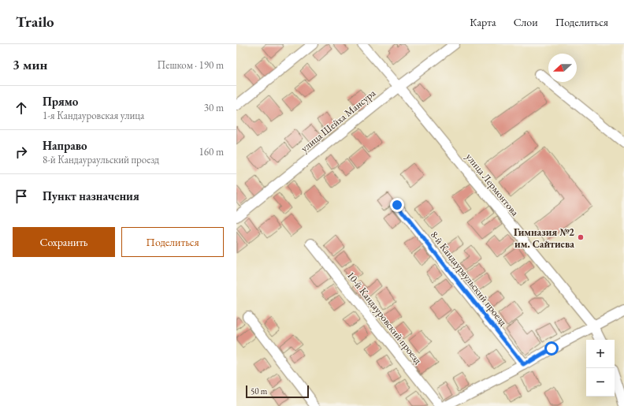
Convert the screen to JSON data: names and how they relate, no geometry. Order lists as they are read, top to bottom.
{
  "streets": {
    "street": [
      "улица Шейха Мансура",
      "улица Лермонтова",
      "8-й Кандаураульский проезд",
      "10-й Кандауровский проезд"
    ]
  },
  "crossings": [
    ["улица Шейха Мансура", "улица Лермонтова"]
  ],
  "places": ["Гимназия №2 им. Сайтиева"],
  "scale_bar": "50 m",
  "north": "left",
  "page": {
    "header": "Trailo",
    "nav": ["Карта", "Слои", "Поделиться"],
    "heading": ["3 мин", "Пешком · 190 m"],
    "list": [
      ["Прямо", "1-я Кандауровская улица", "30 m"],
      ["Направо", "8-й Кандаураульский проезд", "160 m"],
      "Пункт назначения"
    ],
    "buttons": ["Сохранить", "Поделиться"],
    "map_buttons": ["+", "−"],
    "scale": "50 m"
  }
}
